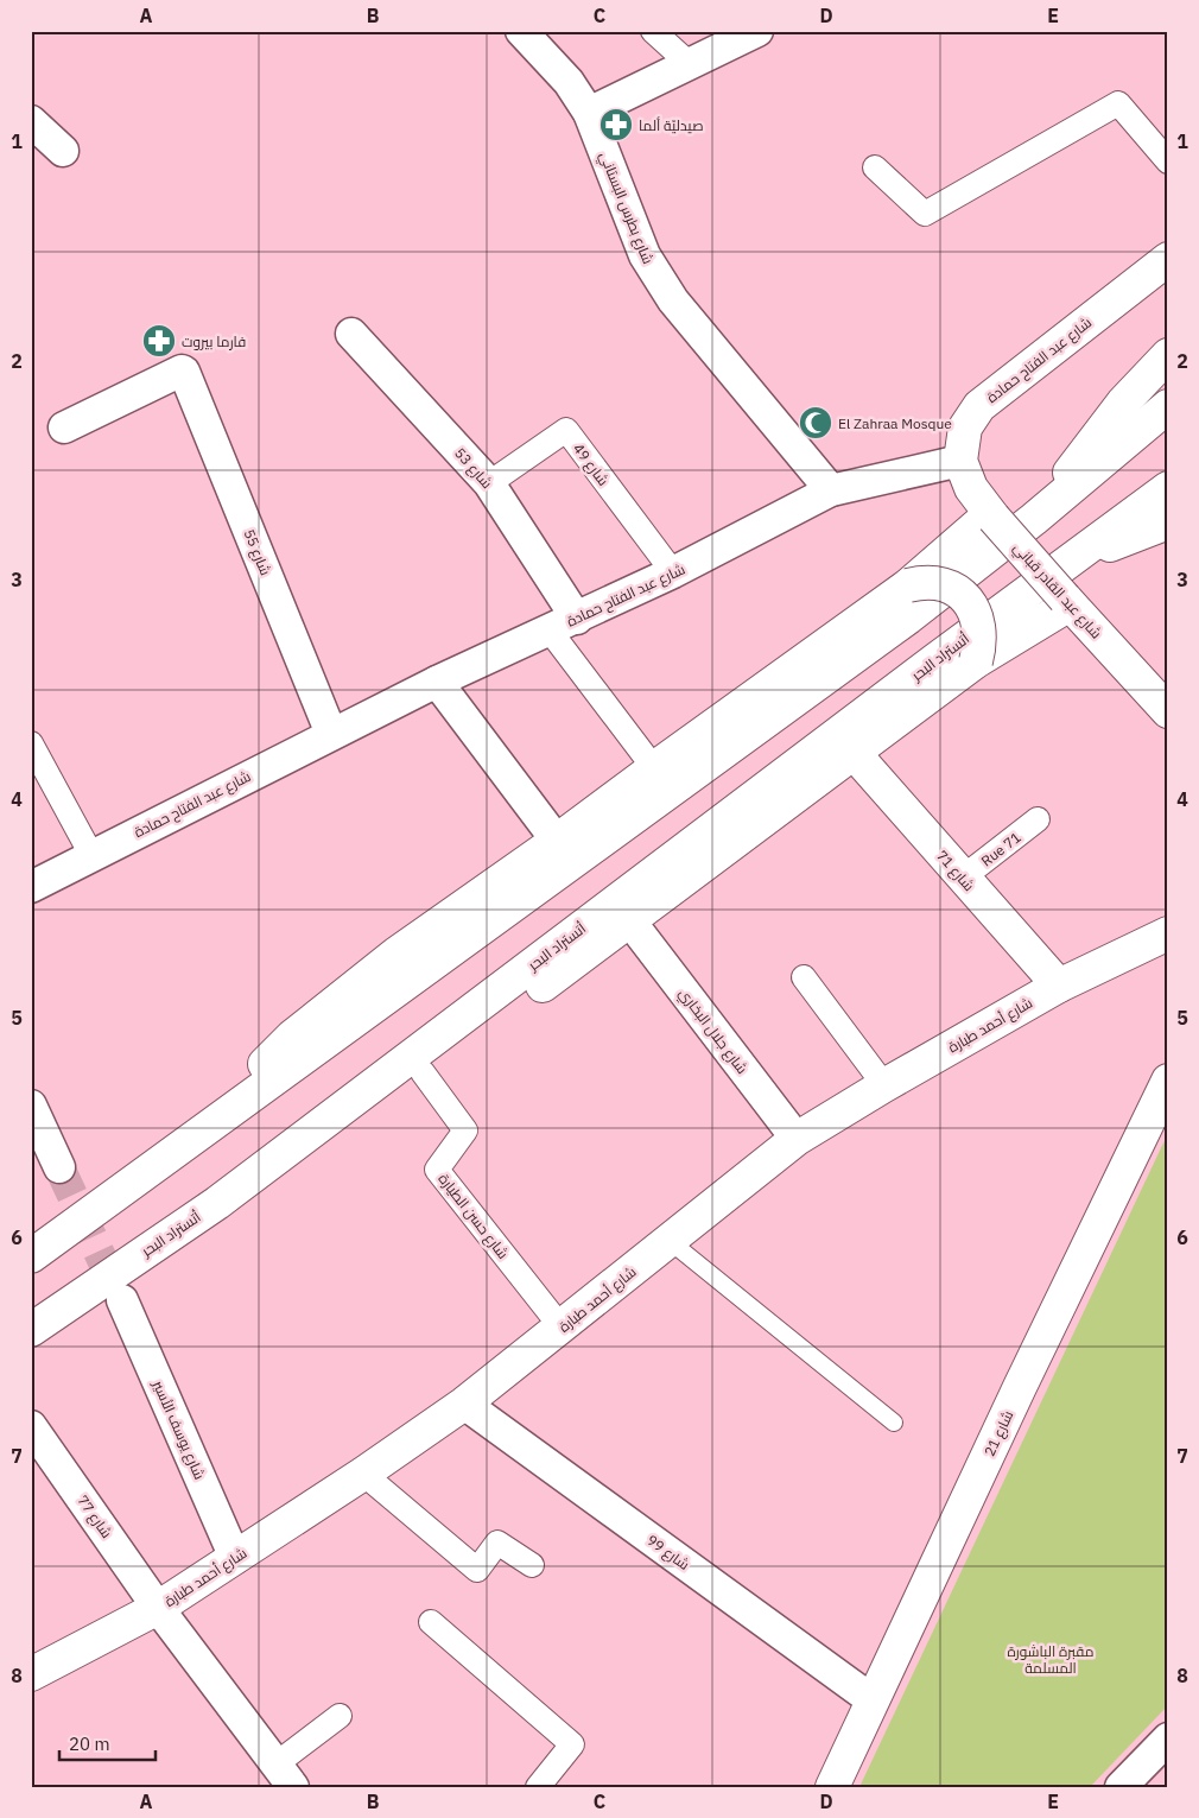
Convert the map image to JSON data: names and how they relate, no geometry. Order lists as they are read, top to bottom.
{
  "streets": {
    "main road": [
      "شارع عبد الفتاح حمادة",
      "شارع عبد القادر قباني",
      "أتستراد البحر",
      "شارع 71",
      "شارع أحمد طبارة",
      "شارع 21"
    ],
    "street": [
      "شارع بطرس البستاني",
      "شارع 49",
      "شارع 53",
      "شارع 55",
      "Rue 71",
      "شارع جلال البخاري",
      "شارع حسن الطيارة",
      "شارع يوسف الأسير",
      "شارع 77",
      "شارع 99"
    ]
  },
  "crossings": [
    ["شارع بطرس البستاني", "شارع عبد الفتاح حمادة"],
    ["شارع عبد الفتاح حمادة", "شارع 49"],
    ["شارع عبد الفتاح حمادة", "شارع 53"],
    ["شارع عبد الفتاح حمادة", "شارع 55"],
    ["شارع عبد الفتاح حمادة", "شارع عبد القادر قباني"],
    ["شارع 49", "شارع 53"],
    ["Rue 71", "شارع 71"],
    ["شارع 71", "شارع أحمد طبارة"],
    ["شارع أحمد طبارة", "شارع جلال البخاري"],
    ["شارع أحمد طبارة", "شارع حسن الطيارة"],
    ["شارع أحمد طبارة", "شارع يوسف الأسير"],
    ["شارع أحمد طبارة", "شارع 77"],
    ["شارع أحمد طبارة", "شارع 99"],
    ["شارع 21", "شارع 99"]
  ],
  "parks": ["مقبرة الباشورة المسلمة"],
  "places": {
    "pharmacy": ["صيدليّة ألما", "فارما بيروت"],
    "mosque": ["El Zahraa Mosque"]
  },
  "scale_bar": "20 m",
  "grid": {
    "columns": [
      "A",
      "B",
      "C",
      "D",
      "E"
    ],
    "rows": [
      "1",
      "2",
      "3",
      "4",
      "5",
      "6",
      "7",
      "8"
    ]
  }
}
